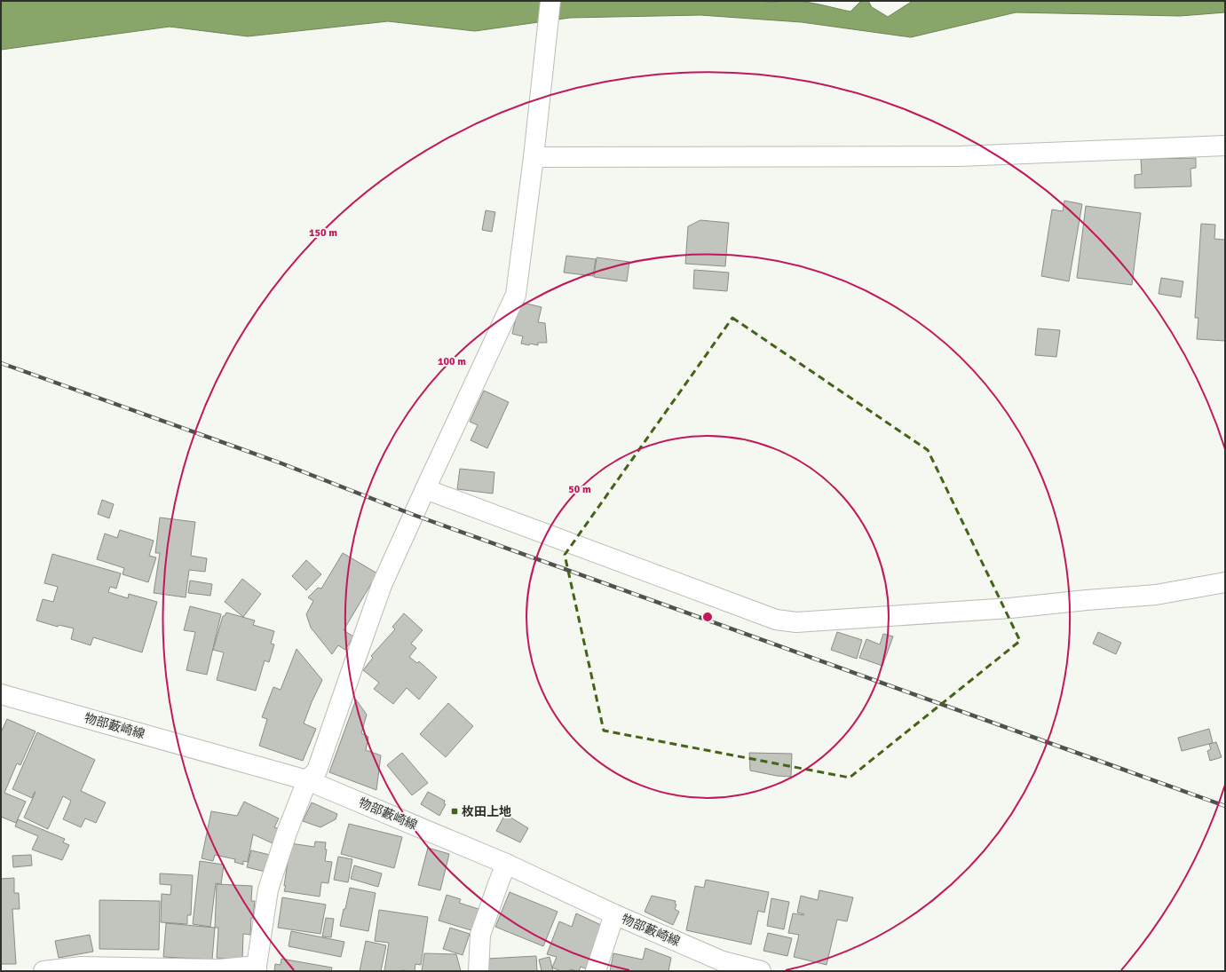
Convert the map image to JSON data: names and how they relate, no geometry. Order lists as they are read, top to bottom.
{
  "streets": {
    "street": ["物部藪崎線"]
  },
  "places": {
    "transit": ["枚田上地"]
  },
  "rings": ["150 m", "100 m", "50 m"]
}
